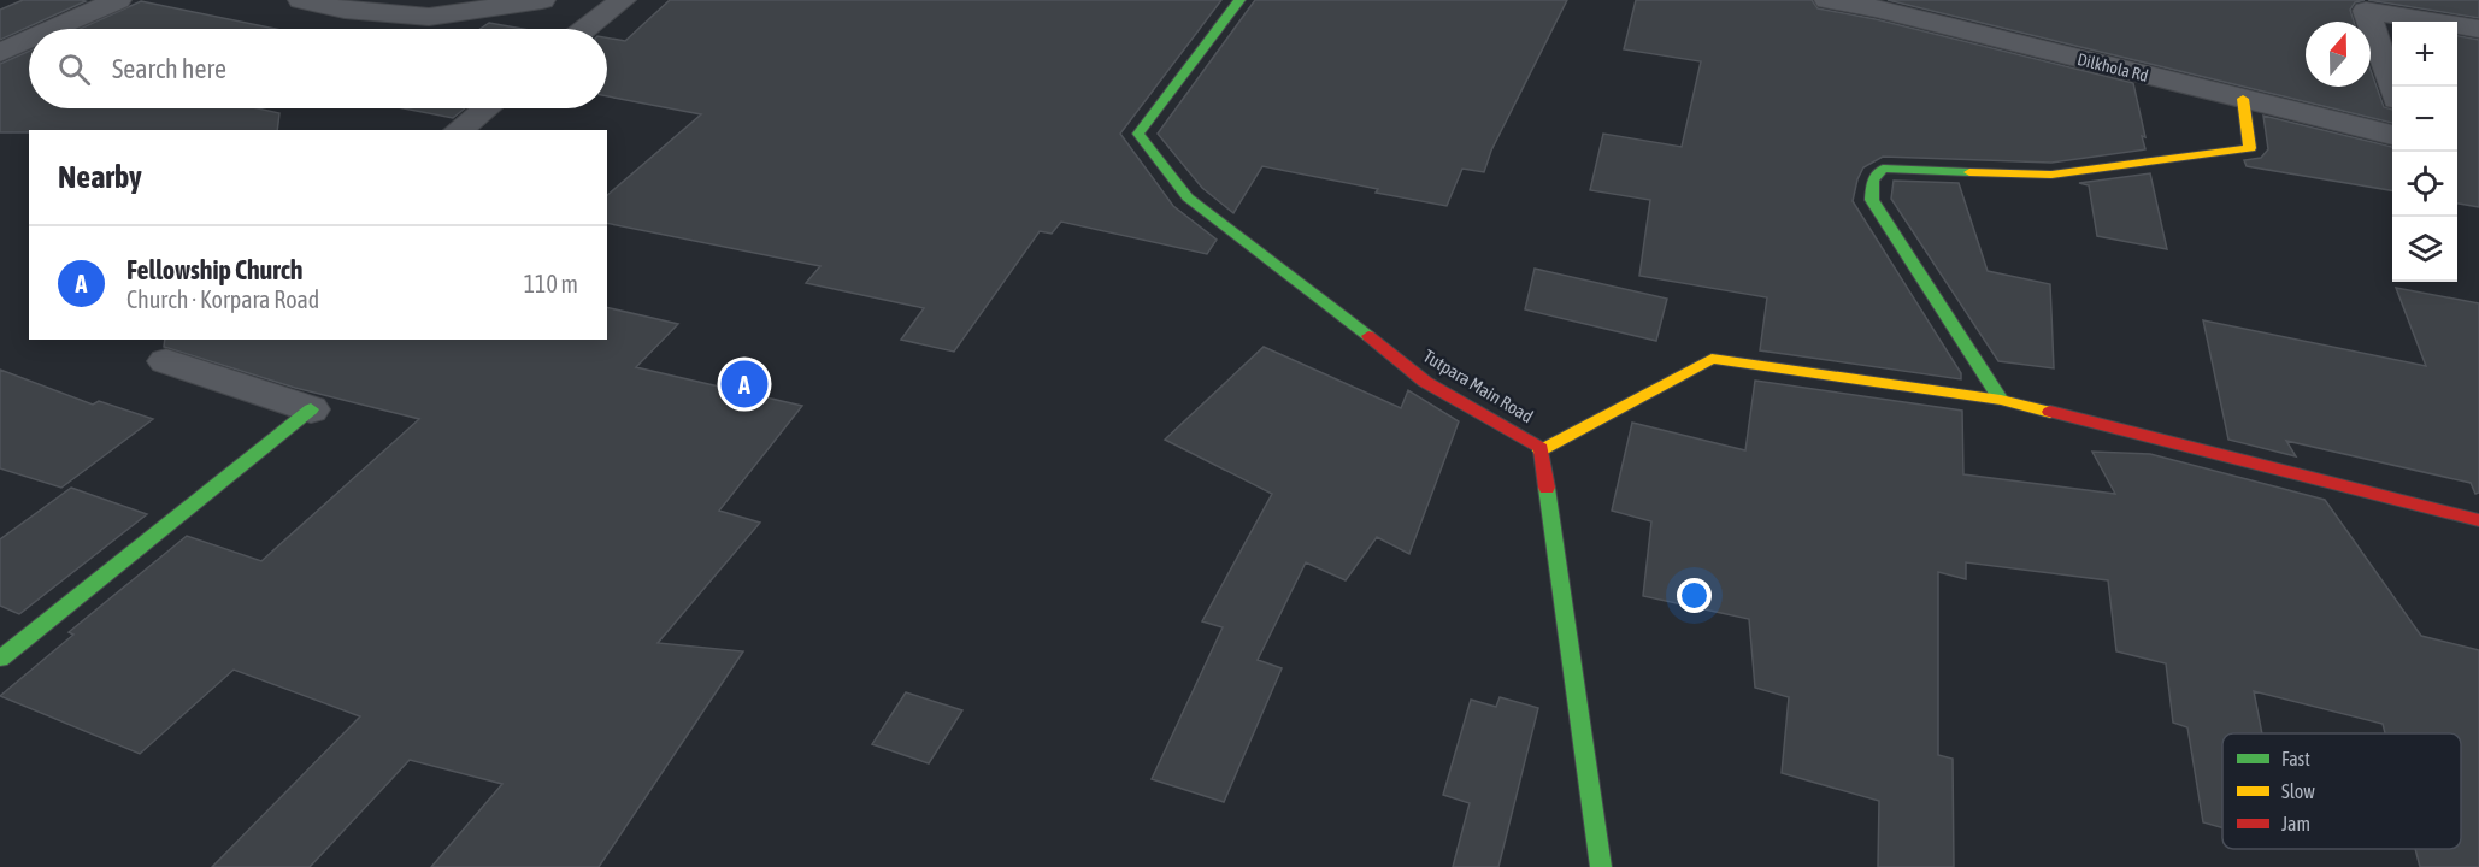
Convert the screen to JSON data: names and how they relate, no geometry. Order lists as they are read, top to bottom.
{
  "streets": {
    "street": ["Dilkhola Rd", "Tutpara Main Road"]
  },
  "legend": ["Fast", "Slow", "Jam"],
  "north": "top",
  "page": {
    "map_buttons": ["+", "−"],
    "search": "Search here",
    "heading": "Nearby",
    "list": [
      {
        "mark": "A",
        "name": "Fellowship Church",
        "note": "Church · Korpara Road",
        "value": "110 m"
      }
    ],
    "pins": "A"
  }
}
